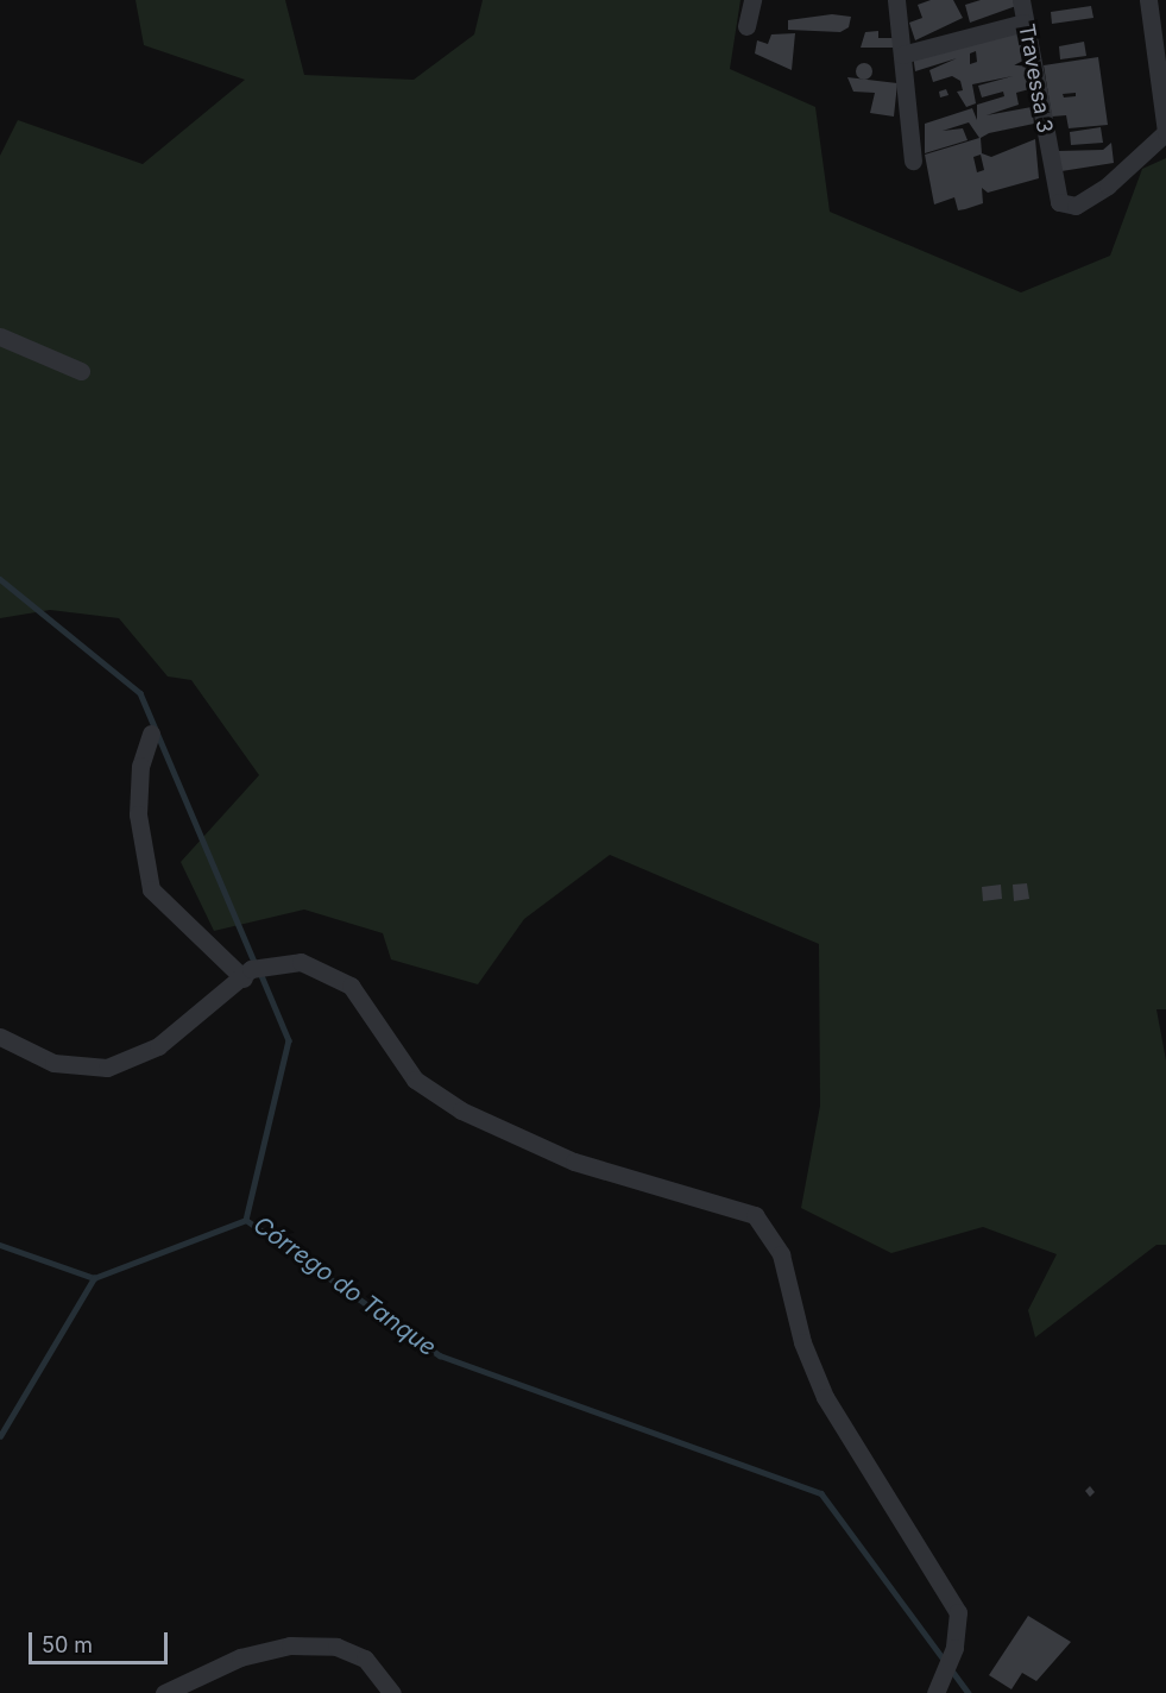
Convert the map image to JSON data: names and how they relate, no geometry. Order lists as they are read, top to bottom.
{
  "streets": {
    "street": ["Travessa 3"]
  },
  "water": ["Córrego do Tanque"],
  "scale_bar": "50 m"
}
